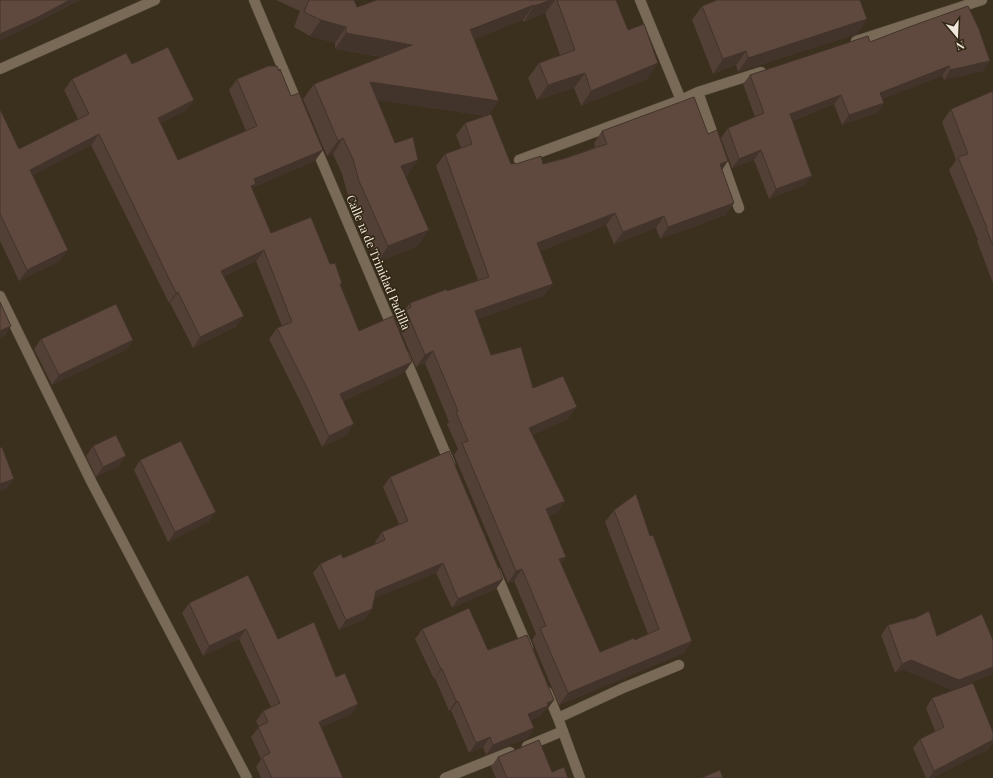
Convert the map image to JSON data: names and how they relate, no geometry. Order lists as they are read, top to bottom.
{
  "streets": {
    "street": ["Calle 1a de Trinidad Padilla"]
  },
  "north": "bottom"
}
